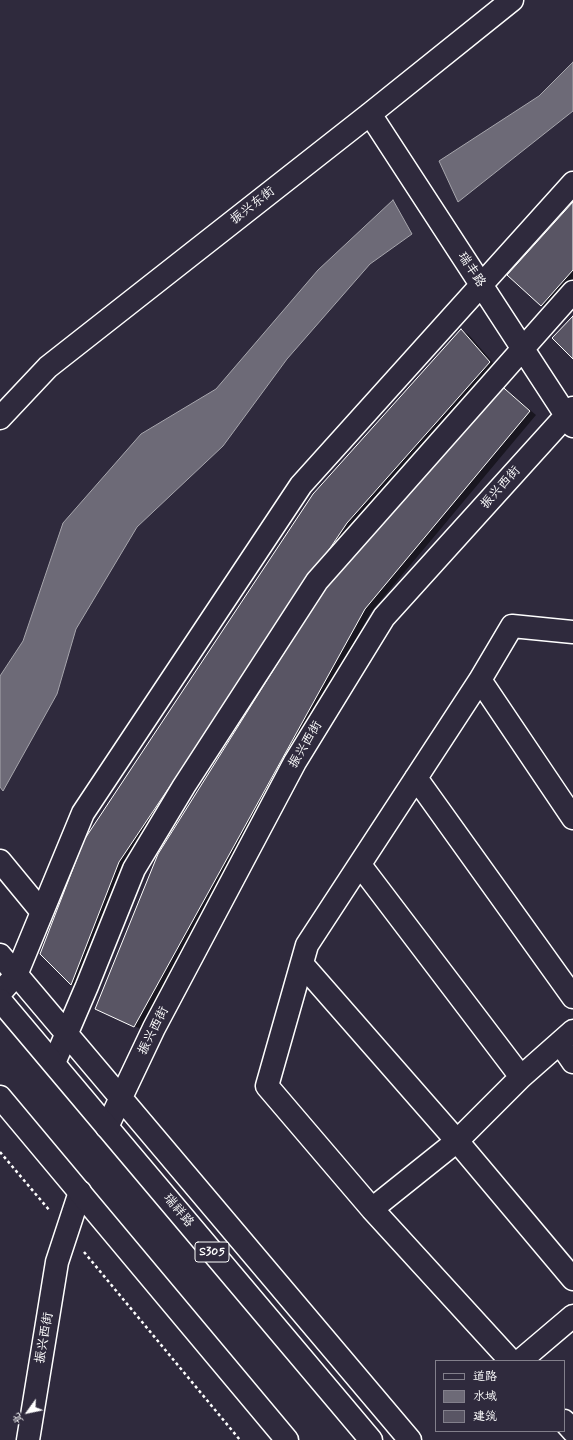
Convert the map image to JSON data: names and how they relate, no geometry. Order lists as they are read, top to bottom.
{
  "streets": {
    "street": [
      "振兴东街",
      "瑞丰路",
      "振兴西街",
      "瑞祥路",
      "S305"
    ]
  },
  "crossings": [
    ["振兴东街", "瑞丰路"],
    ["瑞丰路", "振兴西街"],
    ["振兴西街", "瑞祥路"]
  ],
  "legend": ["道路", "水域", "建筑"],
  "north": "bottom left"
}
